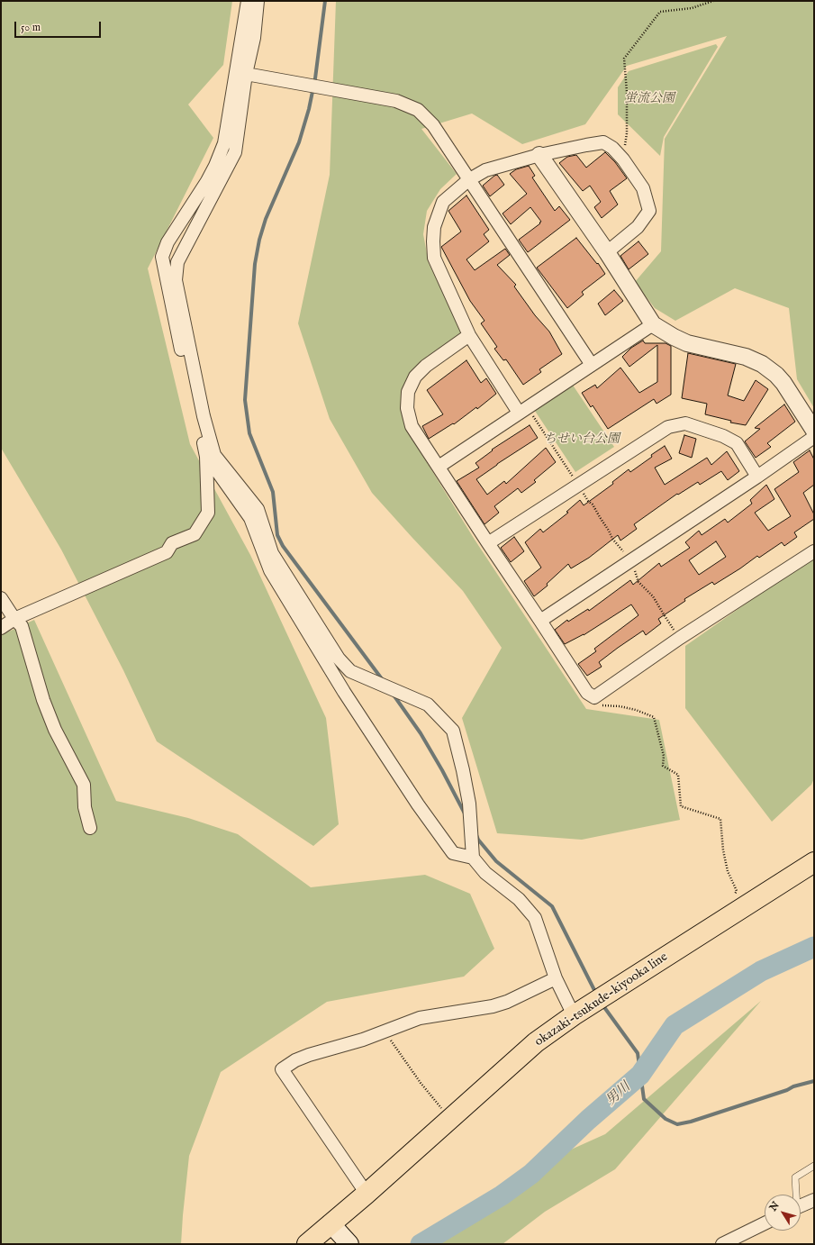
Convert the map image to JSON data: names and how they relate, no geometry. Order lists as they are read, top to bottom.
{
  "streets": {
    "main road": ["okazaki-tsukude-kiyooka line"]
  },
  "water": ["男川"],
  "parks": ["蛍流公園", "ちせい台公園"],
  "scale_bar": "50 m",
  "north": "top left"
}
